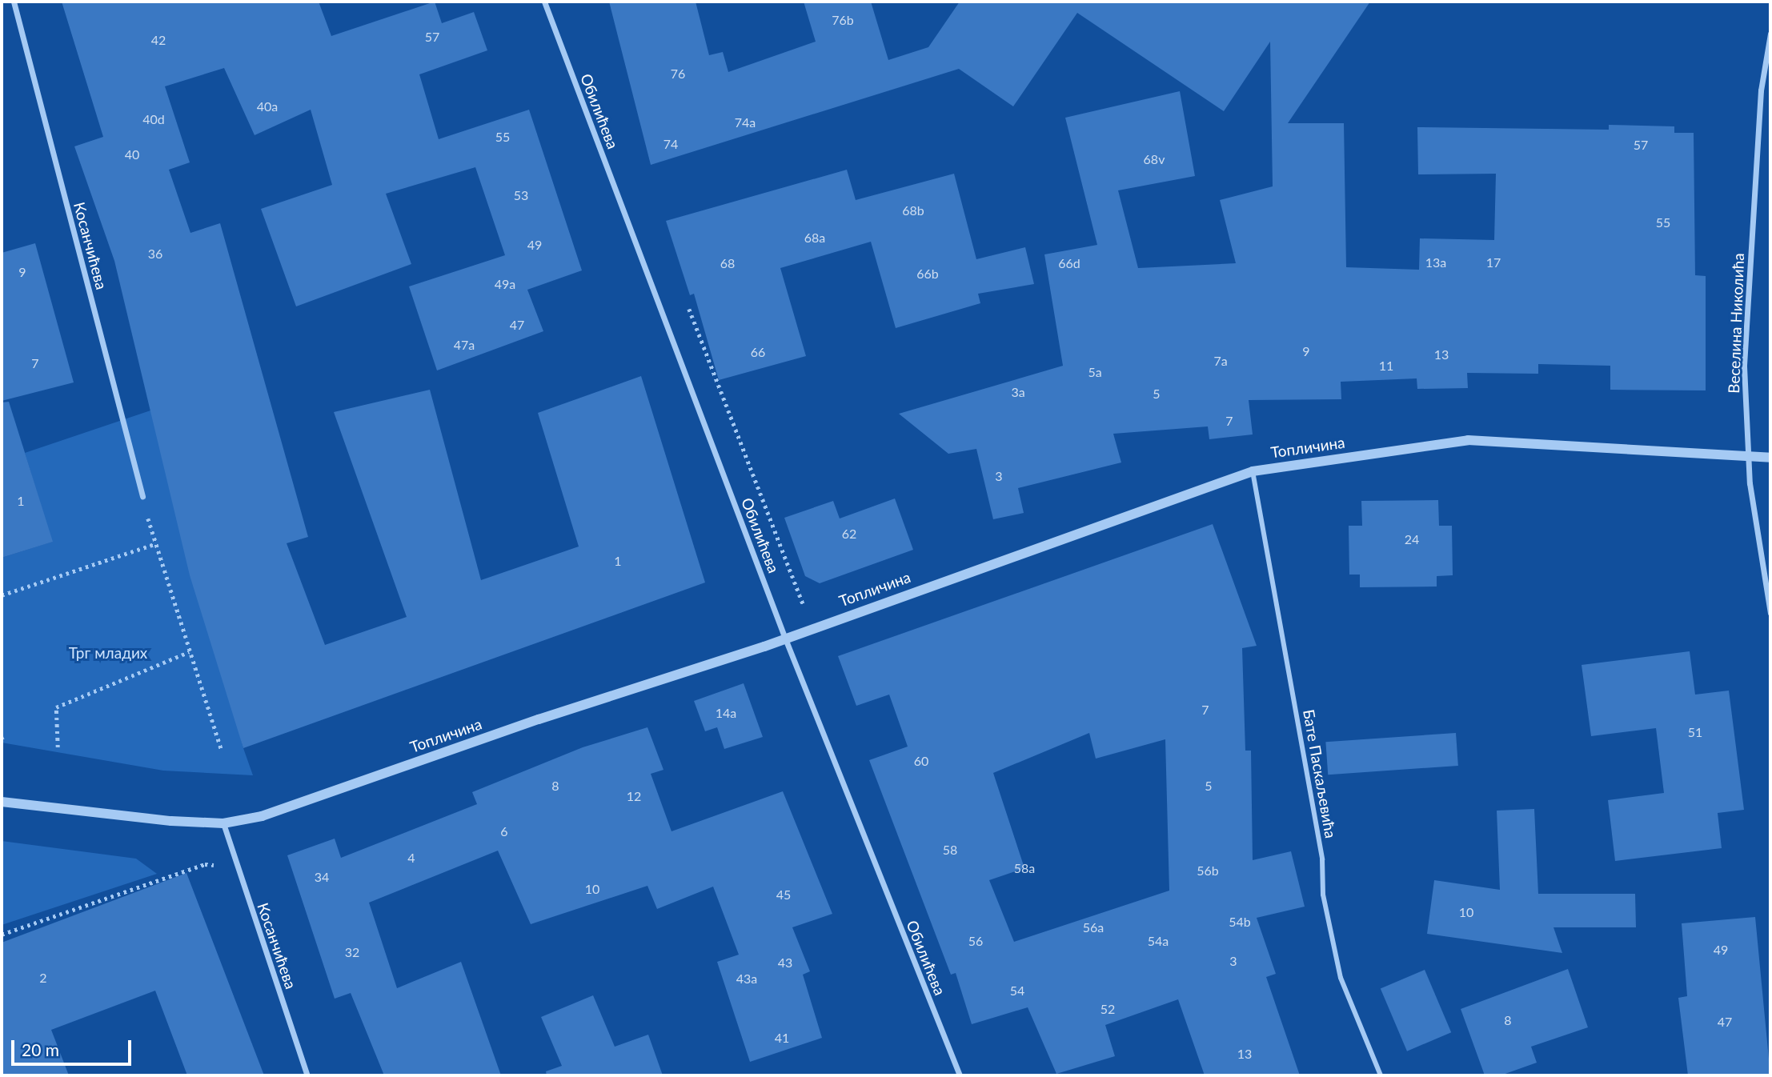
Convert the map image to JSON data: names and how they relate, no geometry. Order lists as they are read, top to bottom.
{
  "streets": {
    "street": [
      "Обилићева",
      "Косанчићева",
      "Веселина Николића",
      "Топличина",
      "Бате Паскаљевића"
    ]
  },
  "crossings": [
    ["Обилићева", "Топличина"],
    ["Косанчићева", "Топличина"],
    ["Веселина Николића", "Топличина"],
    ["Топличина", "Бате Паскаљевића"]
  ],
  "parks": ["Трг младих"],
  "house_numbers": [
    "76b",
    "57",
    "42",
    "76",
    "40a",
    "40d",
    "74a",
    "55",
    "74",
    "57",
    "40",
    "68v",
    "53",
    "68b",
    "55",
    "68a",
    "49",
    "36",
    "13a",
    "17",
    "68",
    "66d",
    "9",
    "66b",
    "49a",
    "47",
    "47a",
    "9",
    "66",
    "13",
    "7a",
    "7",
    "11",
    "5a",
    "3a",
    "5",
    "7",
    "3",
    "1",
    "62",
    "24",
    "1",
    "7",
    "14a",
    "51",
    "60",
    "8",
    "5",
    "12",
    "6",
    "58",
    "4",
    "58a",
    "56b",
    "34",
    "10",
    "45",
    "10",
    "54b",
    "56a",
    "56",
    "54a",
    "49",
    "32",
    "3",
    "43",
    "2",
    "43a",
    "54",
    "52",
    "8",
    "47",
    "41",
    "13"
  ],
  "scale_bar": "20 m"
}
